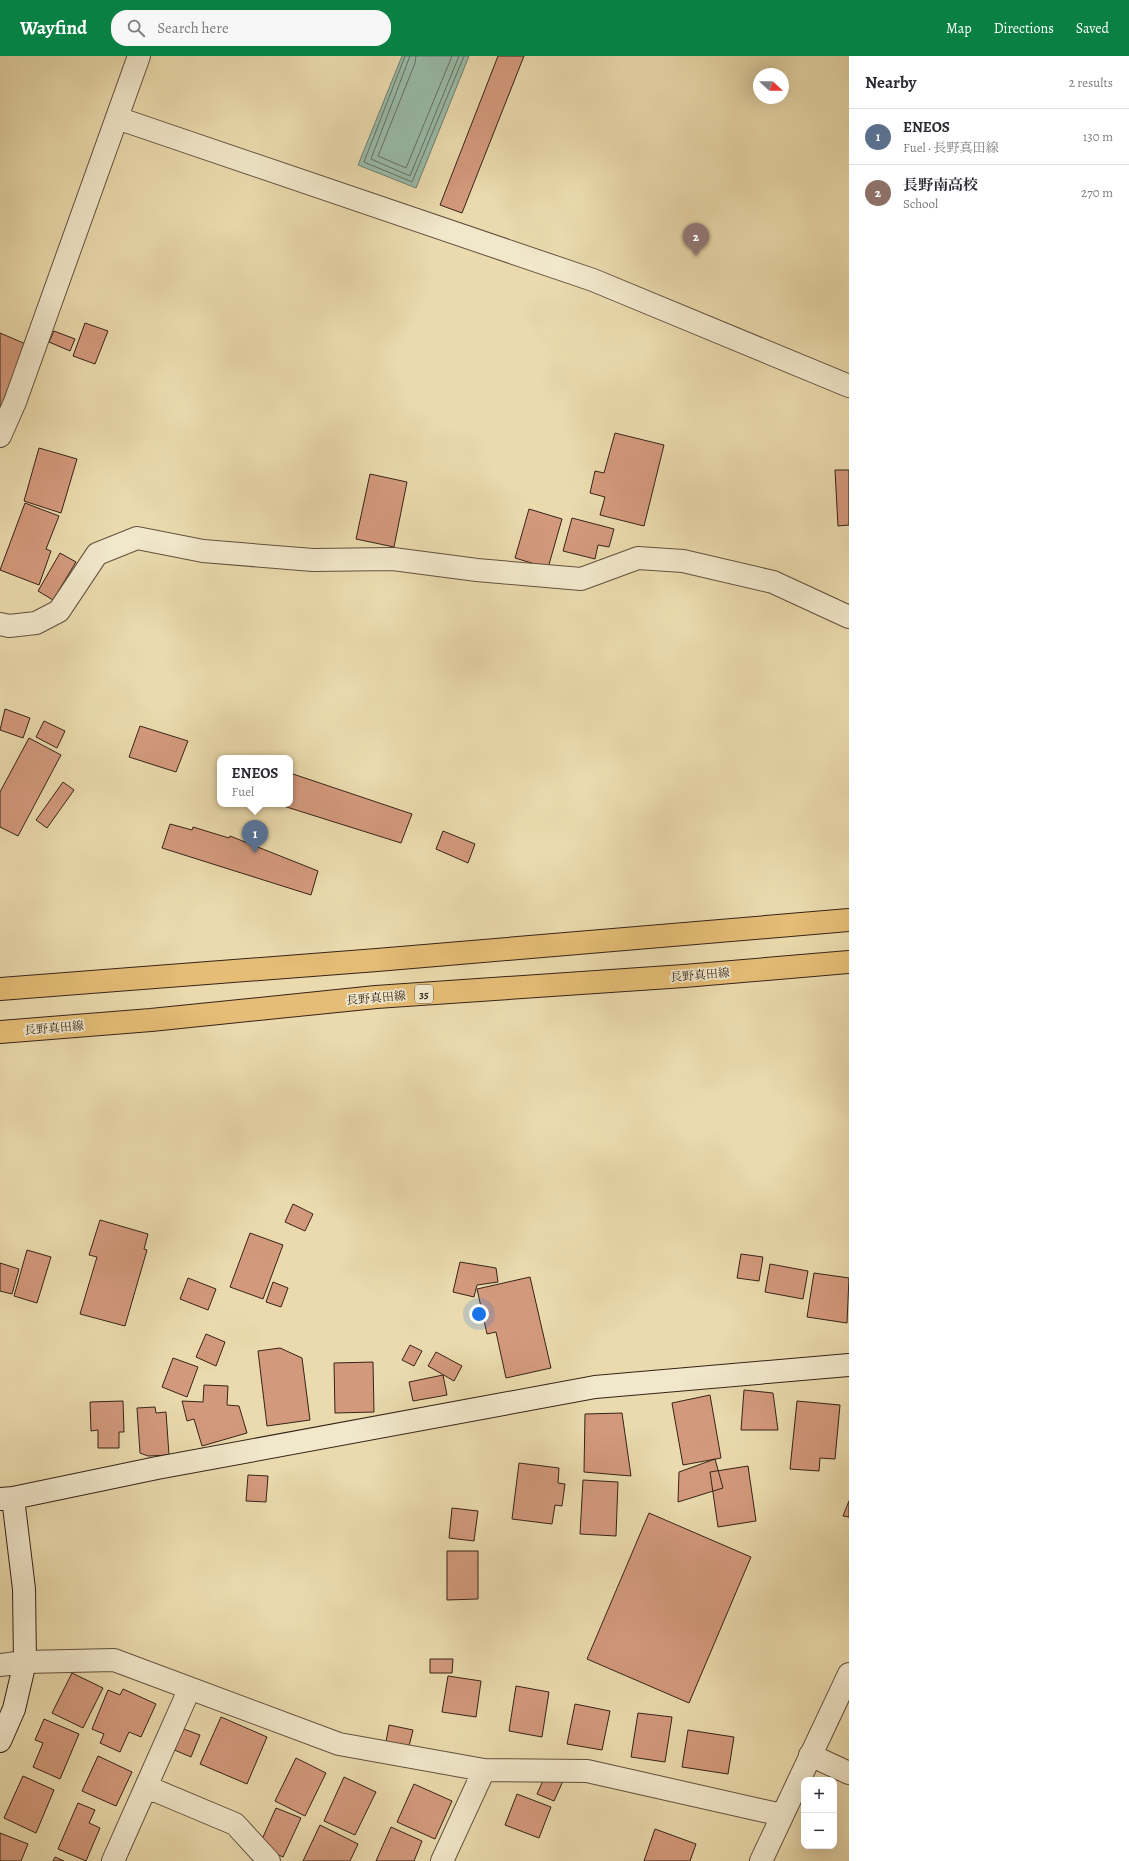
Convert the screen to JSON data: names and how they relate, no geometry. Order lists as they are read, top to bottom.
{
  "streets": {
    "main road": ["長野真田線", "35"]
  },
  "north": "right",
  "page": {
    "header": "Wayfind",
    "search": "Search here",
    "nav": ["Map", "Directions", "Saved"],
    "heading": ["Nearby", "2 results"],
    "list": [
      {
        "mark": "1",
        "name": "ENEOS",
        "note": "Fuel · 長野真田線",
        "value": "130 m"
      },
      {
        "mark": "2",
        "name": "長野南高校",
        "note": "School",
        "value": "270 m"
      }
    ],
    "pins": ["2", "1"],
    "popup": ["ENEOS", "Fuel"],
    "map_buttons": ["+", "−"]
  }
}
